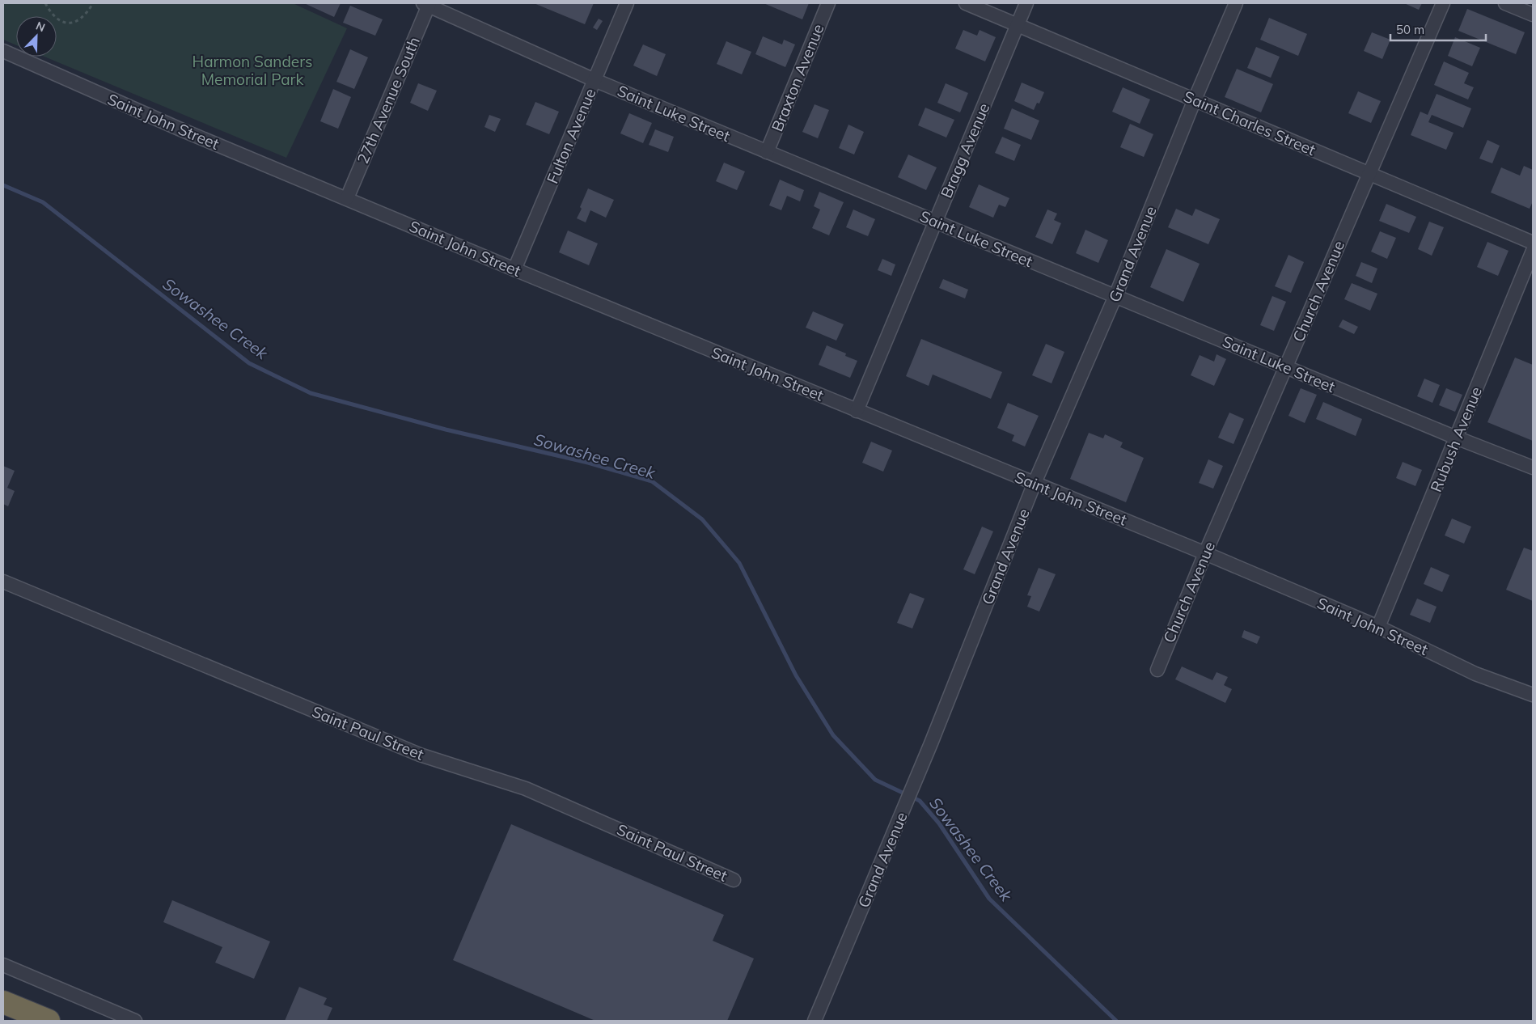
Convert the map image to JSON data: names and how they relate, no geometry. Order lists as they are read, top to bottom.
{
  "streets": {
    "street": [
      "Braxton Avenue",
      "27th Avenue South",
      "Saint Luke Street",
      "Saint John Street",
      "Saint Charles Street",
      "Fulton Avenue",
      "Bragg Avenue",
      "Grand Avenue",
      "Church Avenue",
      "Rubush Avenue",
      "Saint Paul Street"
    ]
  },
  "crossings": [
    ["Braxton Avenue", "Saint Luke Street"],
    ["27th Avenue South", "Saint Luke Street"],
    ["27th Avenue South", "Saint John Street"],
    ["Saint Luke Street", "Fulton Avenue"],
    ["Saint Luke Street", "Bragg Avenue"],
    ["Saint Luke Street", "Grand Avenue"],
    ["Saint Luke Street", "Church Avenue"],
    ["Saint Luke Street", "Rubush Avenue"],
    ["Saint John Street", "Fulton Avenue"],
    ["Saint John Street", "Bragg Avenue"],
    ["Saint John Street", "Grand Avenue"],
    ["Saint John Street", "Church Avenue"],
    ["Saint John Street", "Rubush Avenue"],
    ["Saint Charles Street", "Bragg Avenue"],
    ["Saint Charles Street", "Grand Avenue"],
    ["Saint Charles Street", "Church Avenue"]
  ],
  "water": ["Sowashee Creek"],
  "parks": ["Harmon Sanders Memorial Park"],
  "scale_bar": "50 m",
  "north": "top right"
}
